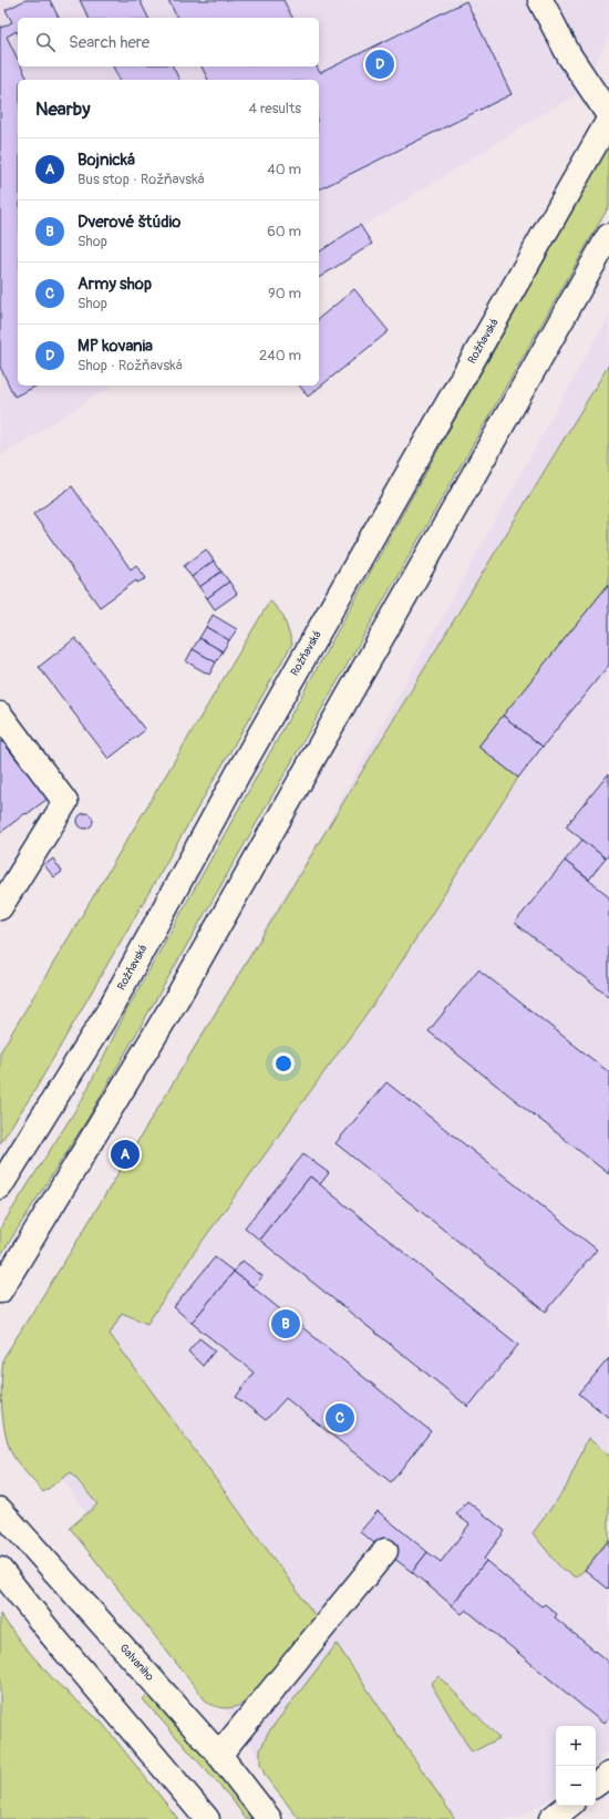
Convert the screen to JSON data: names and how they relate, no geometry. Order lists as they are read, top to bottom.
{
  "streets": {
    "main road": ["Rožňavská", "Galvaniho"]
  },
  "page": {
    "search": "Search here",
    "pins": [
      "D",
      "A",
      "B",
      "C"
    ],
    "heading": ["Nearby", "4 results"],
    "list": [
      {
        "mark": "A",
        "name": "Bojnická",
        "note": "Bus stop · Rožňavská",
        "value": "40 m"
      },
      {
        "mark": "B",
        "name": "Dverové štúdio",
        "note": "Shop",
        "value": "60 m"
      },
      {
        "mark": "C",
        "name": "Army shop",
        "note": "Shop",
        "value": "90 m"
      },
      {
        "mark": "D",
        "name": "MP kovania",
        "note": "Shop · Rožňavská",
        "value": "240 m"
      }
    ],
    "map_buttons": ["+", "−"]
  }
}
